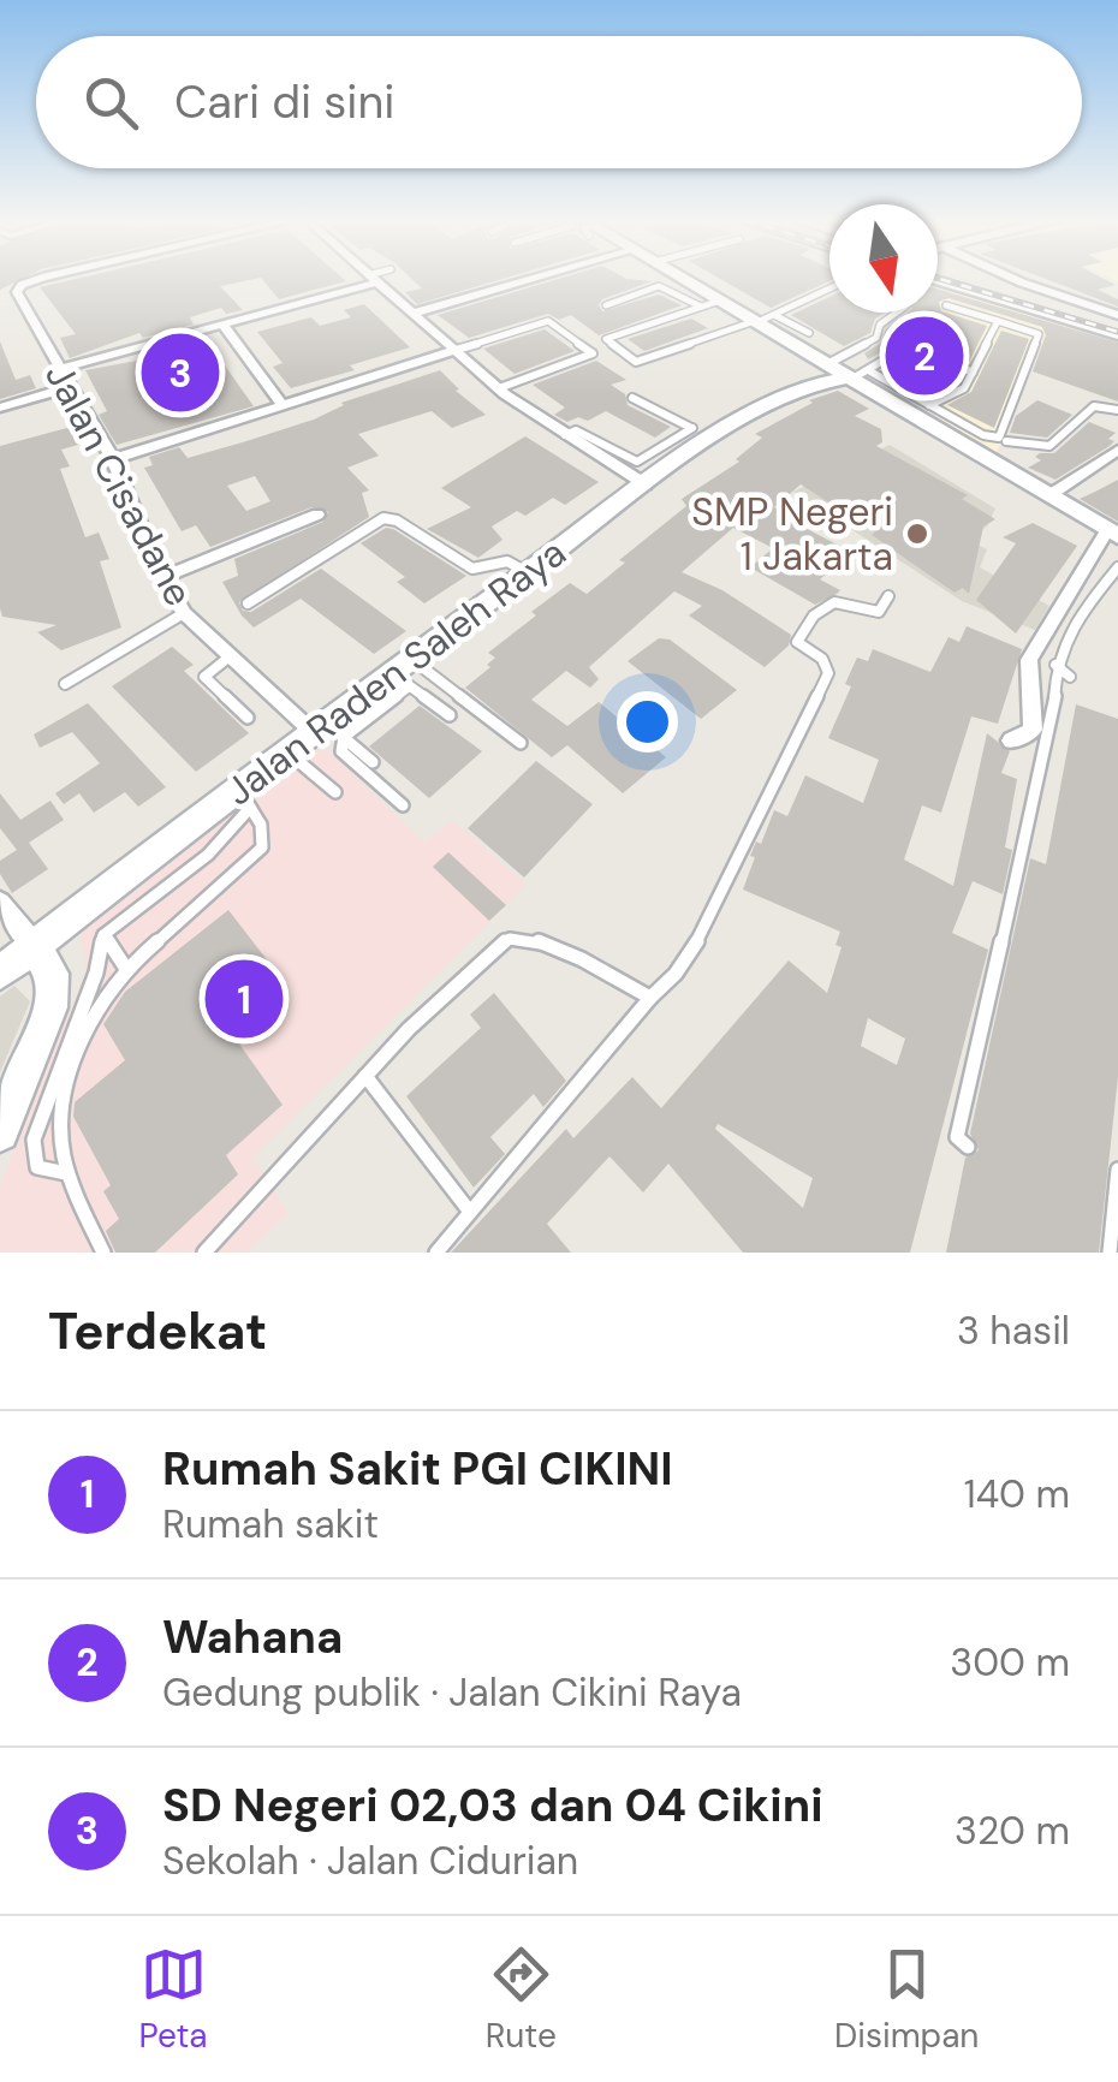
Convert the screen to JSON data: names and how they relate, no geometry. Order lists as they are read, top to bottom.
{
  "streets": {
    "main road": ["Jalan Raden Saleh Raya"],
    "street": ["Jalan Cisadane"]
  },
  "crossings": [
    ["Jalan Cisadane", "Jalan Raden Saleh Raya"]
  ],
  "places": ["SMP Negeri 1 Jakarta"],
  "north": "bottom",
  "page": {
    "search": "Cari di sini",
    "pins": ["2", "3", "1"],
    "heading": ["Terdekat", "3 hasil"],
    "list": [
      {
        "mark": "1",
        "name": "Rumah Sakit PGI CIKINI",
        "note": "Rumah sakit",
        "value": "140 m"
      },
      {
        "mark": "2",
        "name": "Wahana",
        "note": "Gedung publik · Jalan Cikini Raya",
        "value": "300 m"
      },
      {
        "mark": "3",
        "name": "SD Negeri 02,03 dan 04 Cikini",
        "note": "Sekolah · Jalan Cidurian",
        "value": "320 m"
      }
    ],
    "nav": ["Peta", "Rute", "Disimpan"]
  }
}
